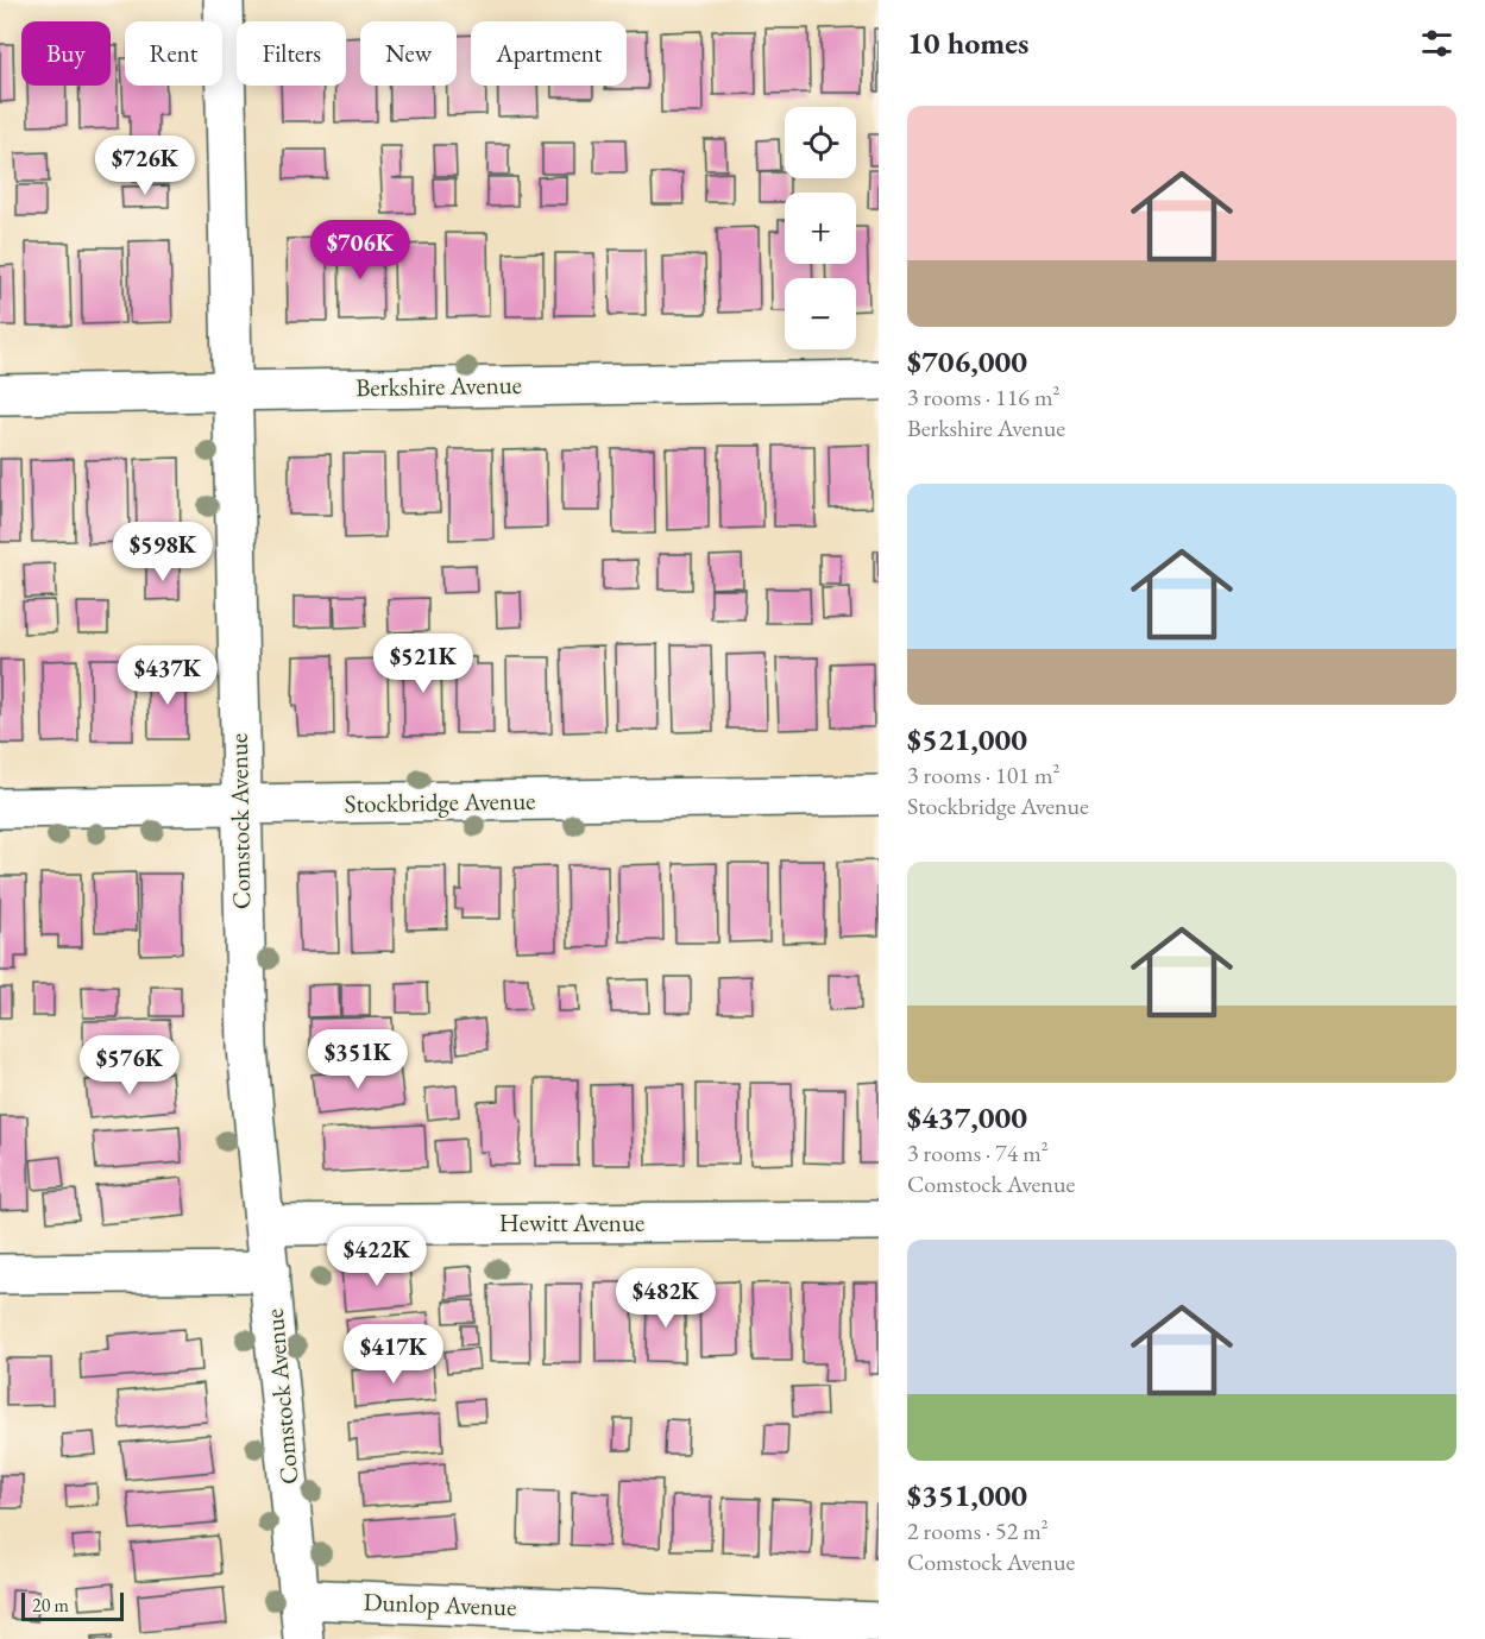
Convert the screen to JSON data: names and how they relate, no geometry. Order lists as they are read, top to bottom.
{
  "streets": {
    "street": [
      "Berkshire Avenue",
      "Stockbridge Avenue",
      "Comstock Avenue",
      "Hewitt Avenue",
      "Dunlop Avenue"
    ]
  },
  "crossings": [
    ["Berkshire Avenue", "Comstock Avenue"],
    ["Stockbridge Avenue", "Comstock Avenue"],
    ["Comstock Avenue", "Hewitt Avenue"],
    ["Comstock Avenue", "Dunlop Avenue"]
  ],
  "scale_bar": "20 m",
  "page": {
    "heading": "10 homes",
    "chip": [
      "Buy",
      "Rent",
      "Filters",
      "New",
      "Apartment"
    ],
    "list": [
      {
        "name": "$706,000",
        "note": "3 rooms · 116 m² · Berkshire Avenue"
      },
      {
        "name": "$521,000",
        "note": "3 rooms · 101 m² · Stockbridge Avenue"
      },
      {
        "name": "$437,000",
        "note": "3 rooms · 74 m² · Comstock Avenue"
      },
      {
        "name": "$351,000",
        "note": "2 rooms · 52 m² · Comstock Avenue"
      }
    ],
    "map_buttons": ["+", "−"],
    "price": [
      "$726K",
      "$706K",
      "$598K",
      "$521K",
      "$437K",
      "$351K",
      "$576K",
      "$422K",
      "$482K",
      "$417K"
    ],
    "scale": "20 m"
  }
}
